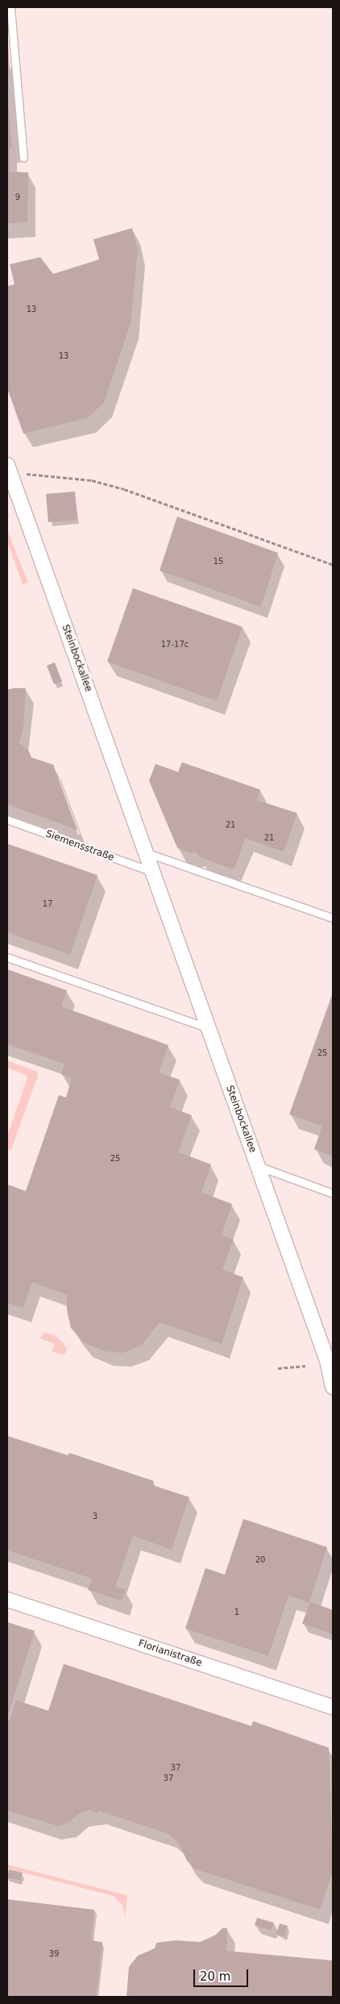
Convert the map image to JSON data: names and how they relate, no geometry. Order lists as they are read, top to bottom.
{
  "streets": {
    "street": ["Steinbockallee", "Florianistraße"],
    "lane": ["Siemensstraße"]
  },
  "crossings": [
    ["Steinbockallee", "Siemensstraße"]
  ],
  "house_numbers": [
    "9",
    "13",
    "13",
    "15",
    "17-17c",
    "21",
    "21",
    "17",
    "25",
    "25",
    "3",
    "20",
    "1",
    "37",
    "37",
    "39"
  ],
  "scale_bar": "20 m"
}
